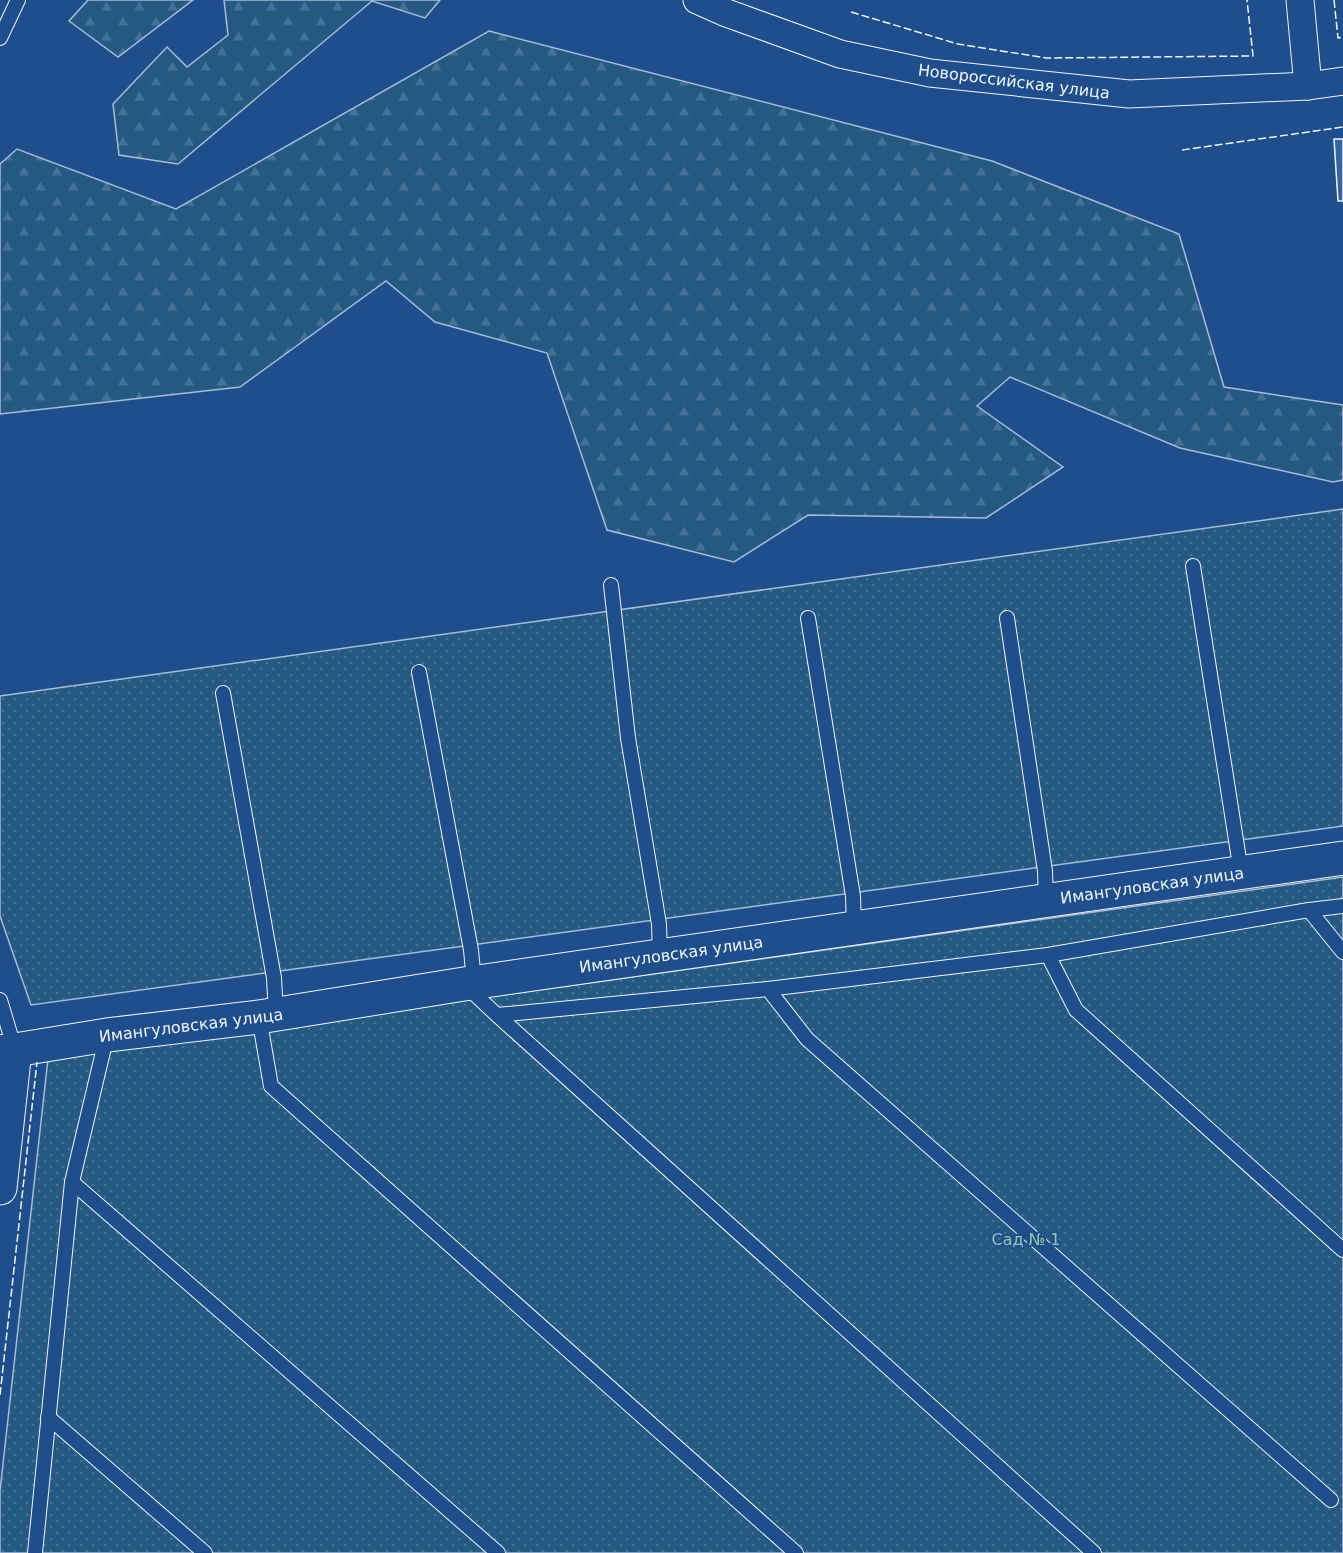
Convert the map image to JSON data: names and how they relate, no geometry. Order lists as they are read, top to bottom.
{
  "streets": {
    "street": ["Новороссийская улица", "Имангуловская улица"]
  },
  "parks": ["Сад № 1"]
}
